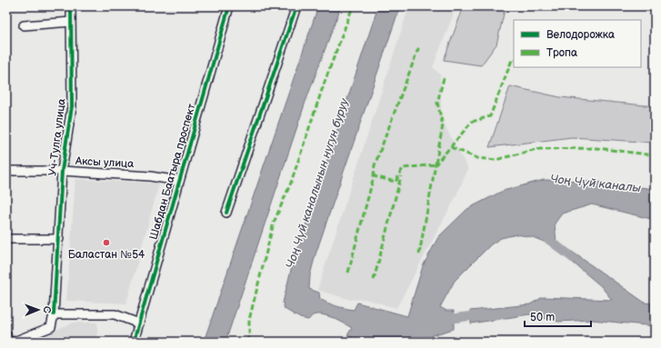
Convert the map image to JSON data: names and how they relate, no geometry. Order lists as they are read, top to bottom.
{
  "streets": {
    "street": ["Уч-Тулга улица", "Аксы улица", "Шабдан Баатыра проспект"]
  },
  "crossings": [
    ["Уч-Тулга улица", "Аксы улица"],
    ["Аксы улица", "Шабдан Баатыра проспект"]
  ],
  "water": ["Чоң Чүй каналынын нугун буруу", "Чоң Чүй каналы"],
  "places": ["Баластан №54"],
  "legend": ["Велодорожка", "Тропа"],
  "scale_bar": "50 m",
  "north": "right"
}
